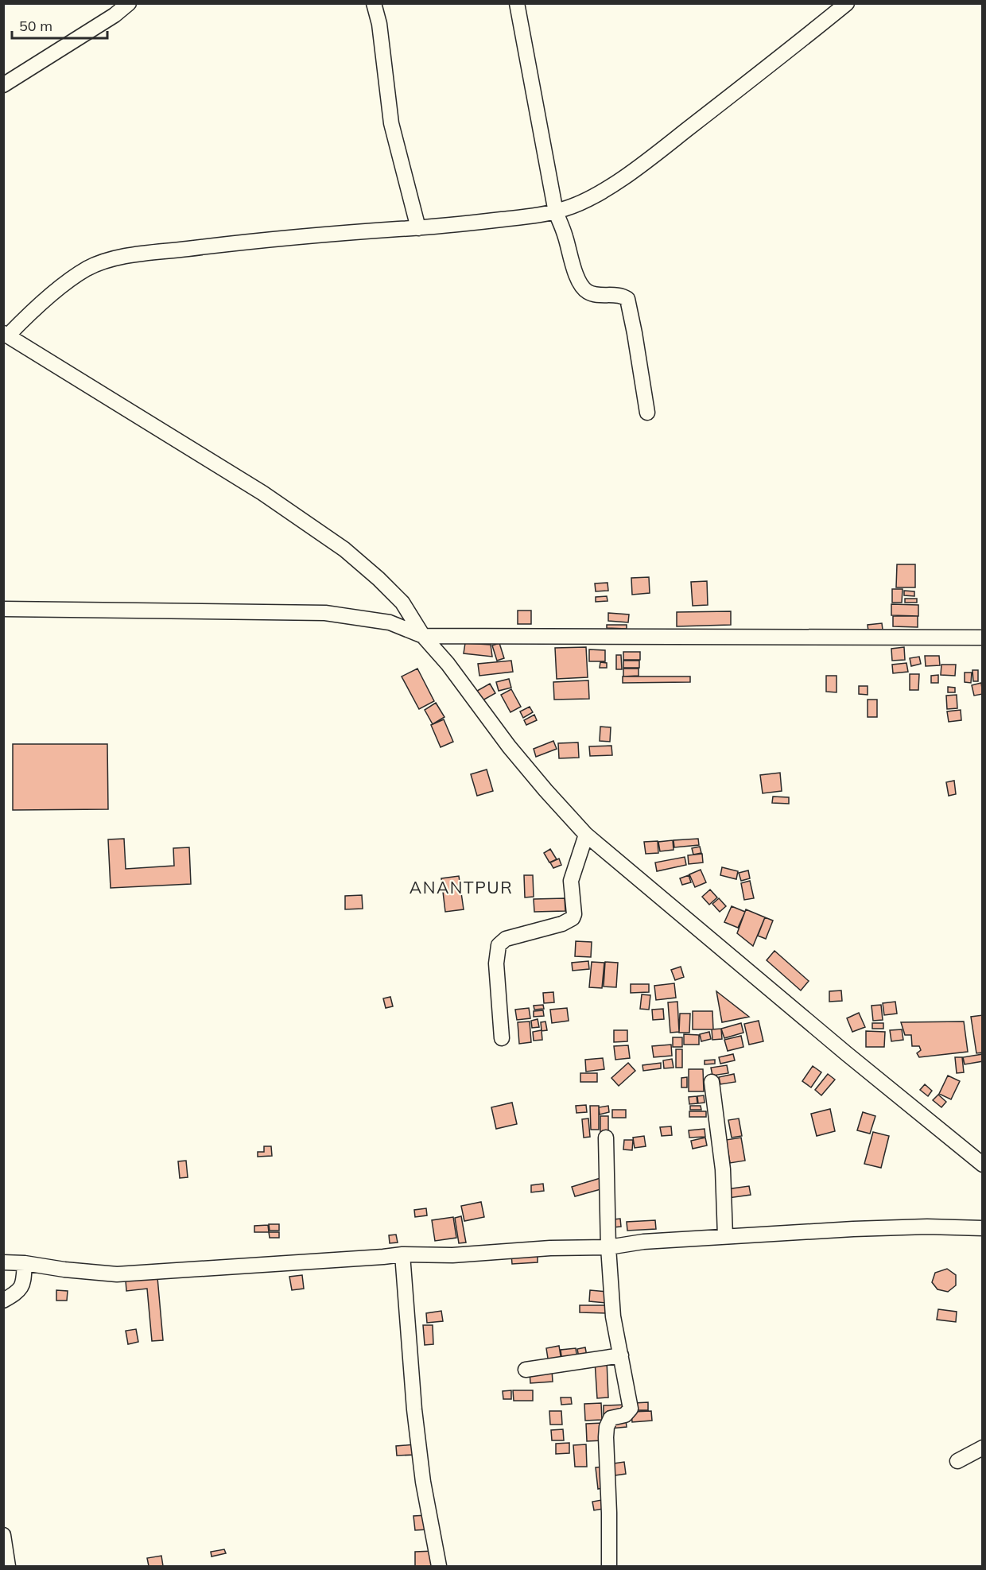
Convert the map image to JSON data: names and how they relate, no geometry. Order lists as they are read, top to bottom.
{
  "districts": ["ANANTPUR"],
  "scale_bar": "50 m"
}
